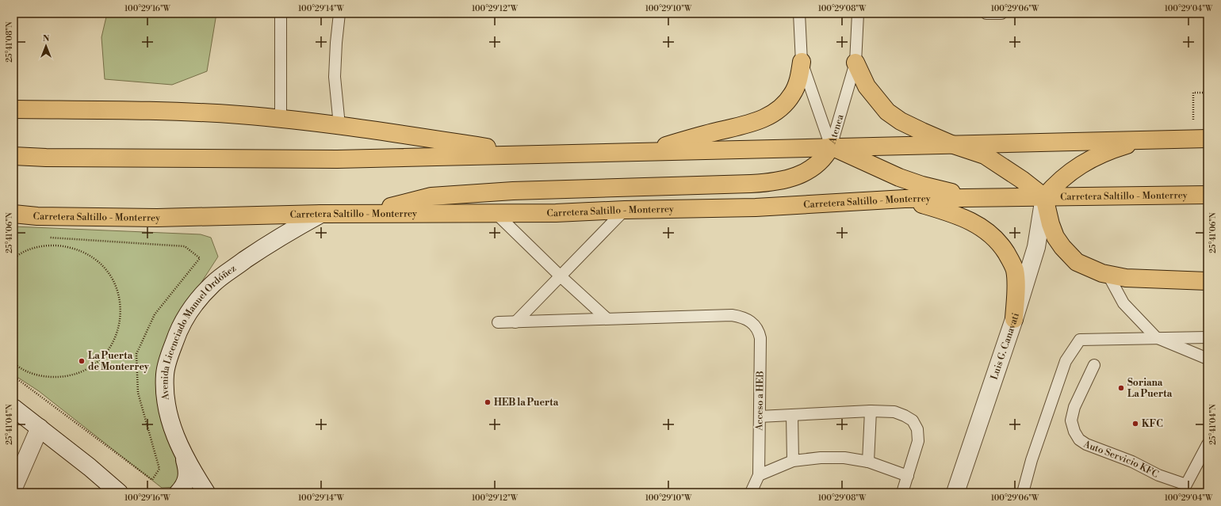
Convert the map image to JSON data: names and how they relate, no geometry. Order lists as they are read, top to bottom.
{
  "streets": {
    "main road": ["Carretera Saltillo - Monterrey", "Avenida Licenciado Manuel Ordóñez", "Luis G. Canavati"],
    "lane": ["Atenea", "Acceso a HEB", "Auto Servicio KFC"]
  },
  "crossings": [
    ["Carretera Saltillo - Monterrey", "Avenida Licenciado Manuel Ordóñez"],
    ["Carretera Saltillo - Monterrey", "Luis G. Canavati"]
  ],
  "places": [
    "La Puerta de Monterrey",
    "Soriana La Puerta",
    "HEB la Puerta",
    "KFC"
  ],
  "north": "top",
  "coordinates": [
    "100°29'16\"W",
    "100°29'14\"W",
    "100°29'12\"W",
    "100°29'10\"W",
    "100°29'08\"W",
    "100°29'06\"W",
    "100°29'04\"W",
    "25°41'08\"N",
    "25°41'06\"N",
    "25°41'04\"N"
  ]
}
